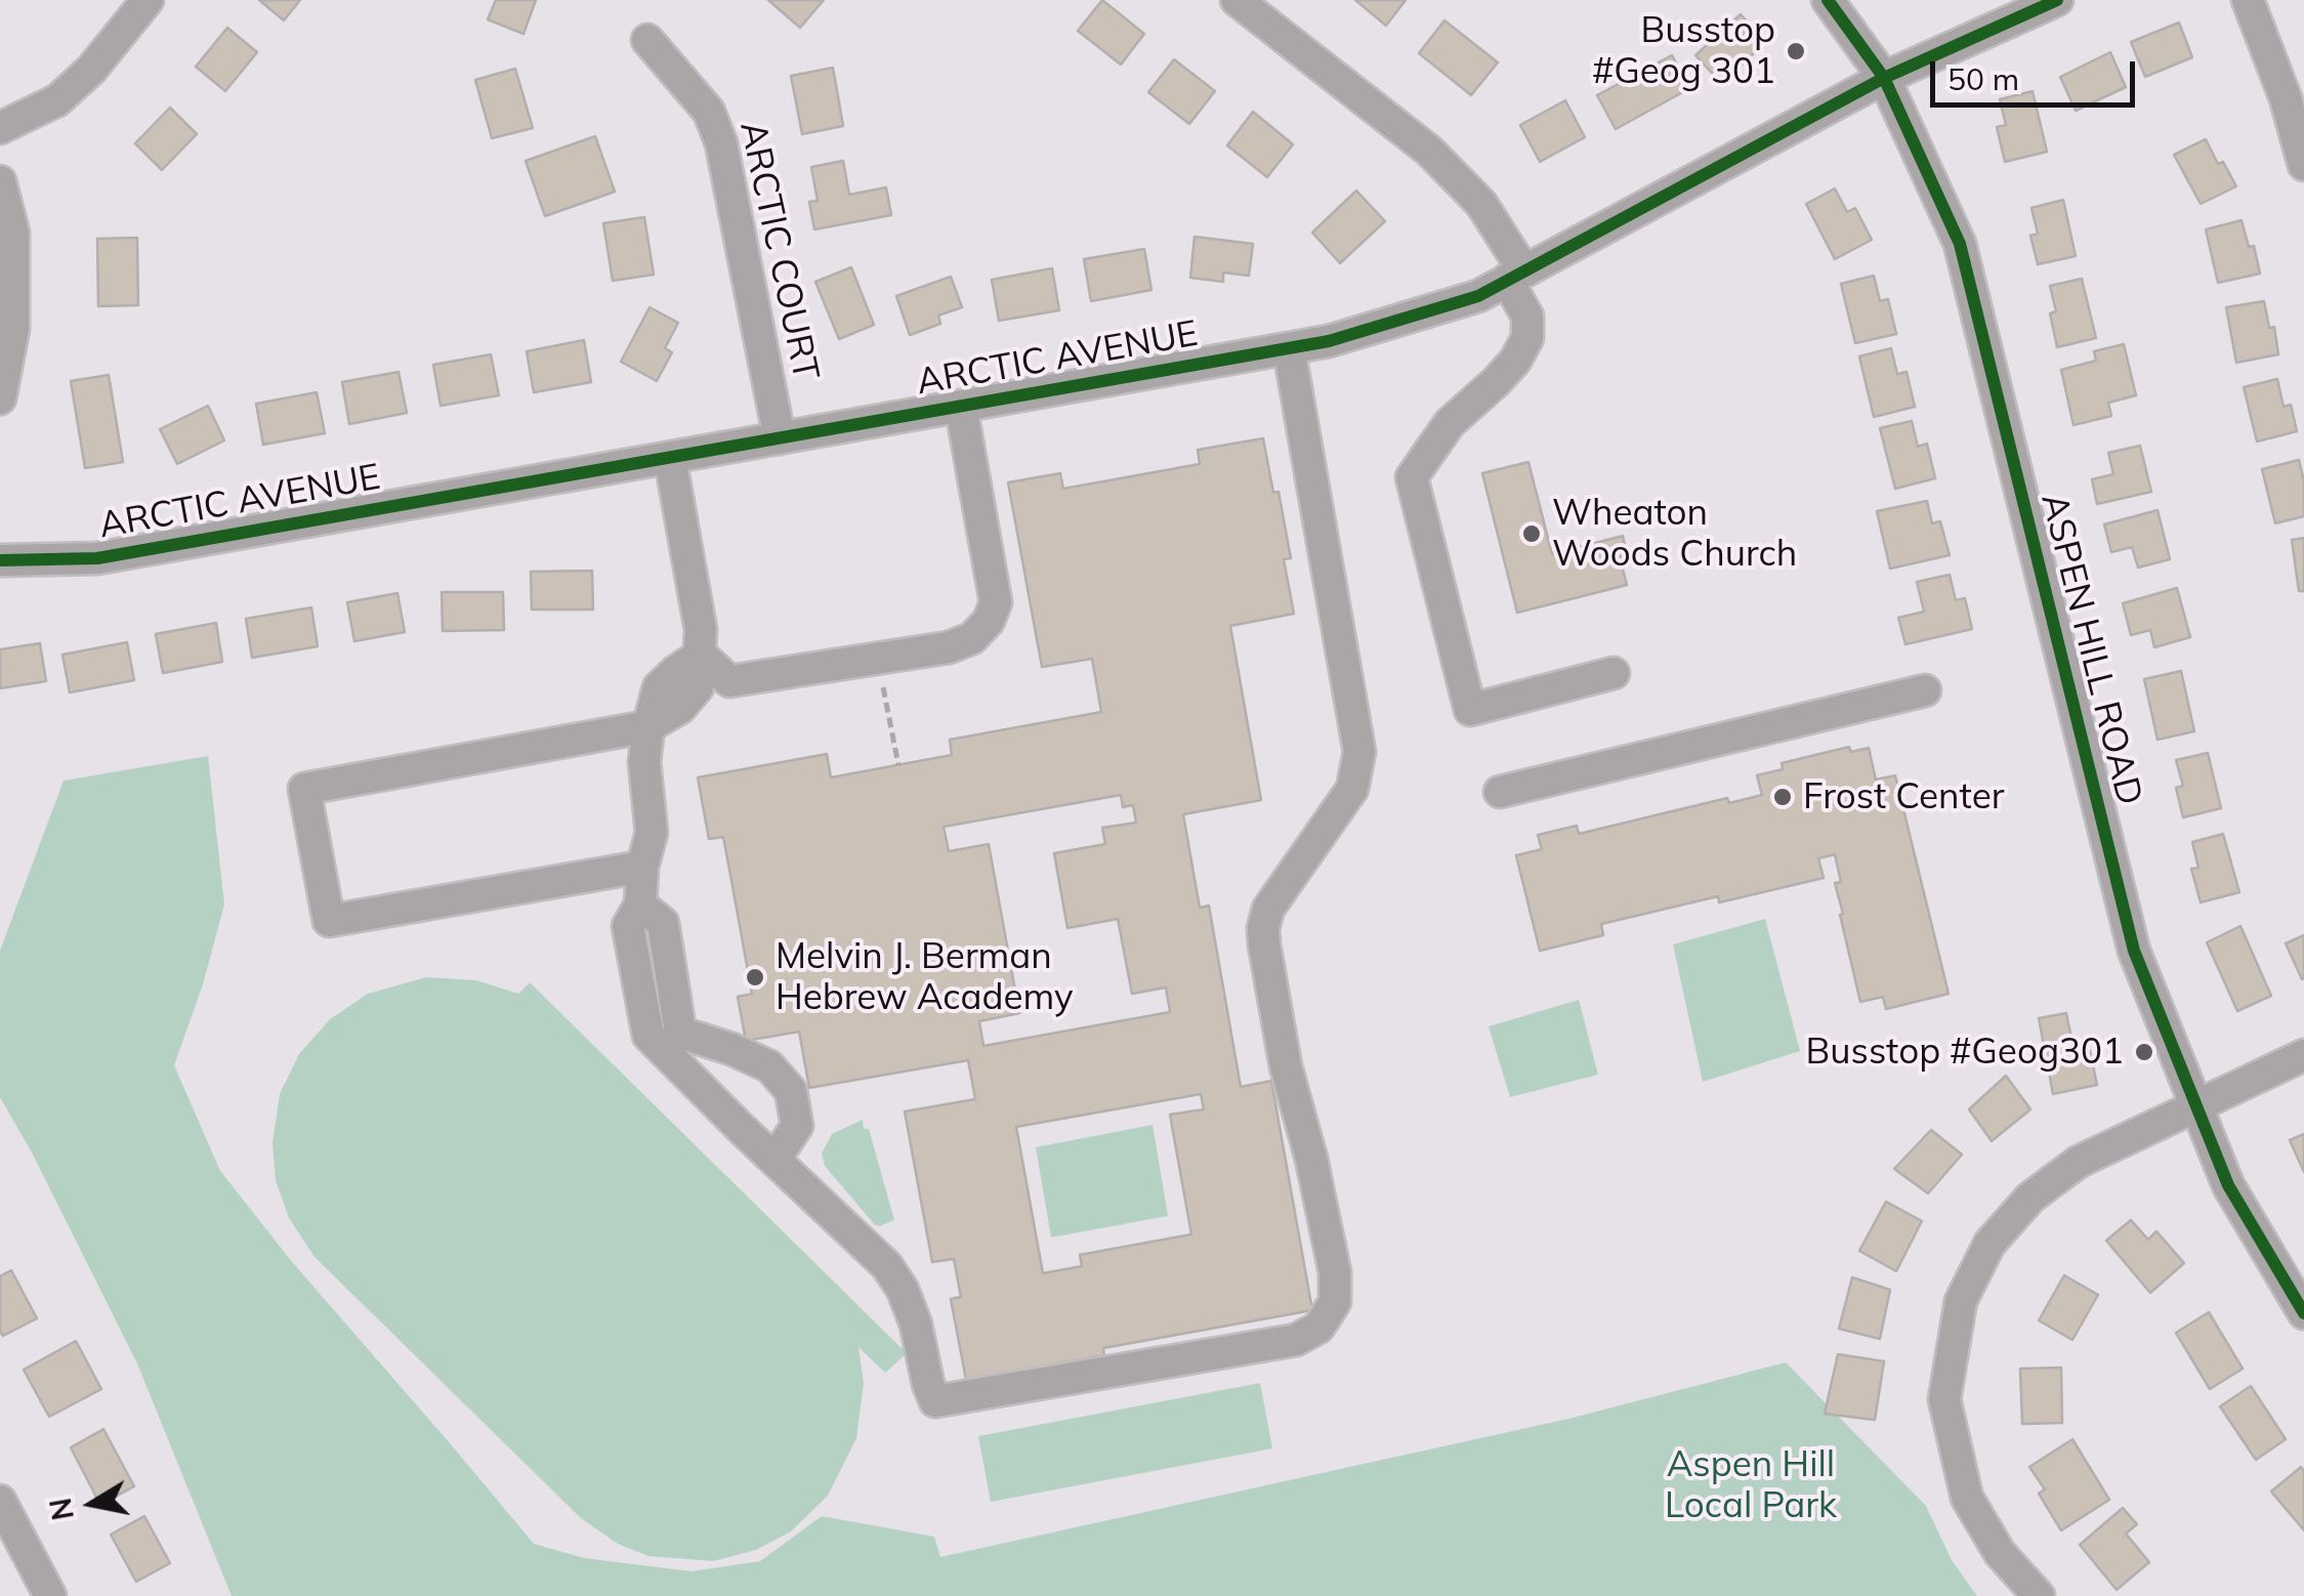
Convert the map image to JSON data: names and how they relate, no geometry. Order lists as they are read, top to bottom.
{
  "streets": {
    "street": ["ARCTIC COURT", "ARCTIC AVENUE", "ASPEN HILL ROAD"]
  },
  "crossings": [
    ["ARCTIC COURT", "ARCTIC AVENUE"],
    ["ARCTIC AVENUE", "ASPEN HILL ROAD"]
  ],
  "parks": ["Aspen Hill Local Park"],
  "places": [
    "Busstop #Geog 301",
    "Wheaton Woods Church",
    "Frost Center",
    "Melvin J. Berman Hebrew Academy",
    "Busstop #Geog301"
  ],
  "scale_bar": "50 m",
  "north": "left"
}
